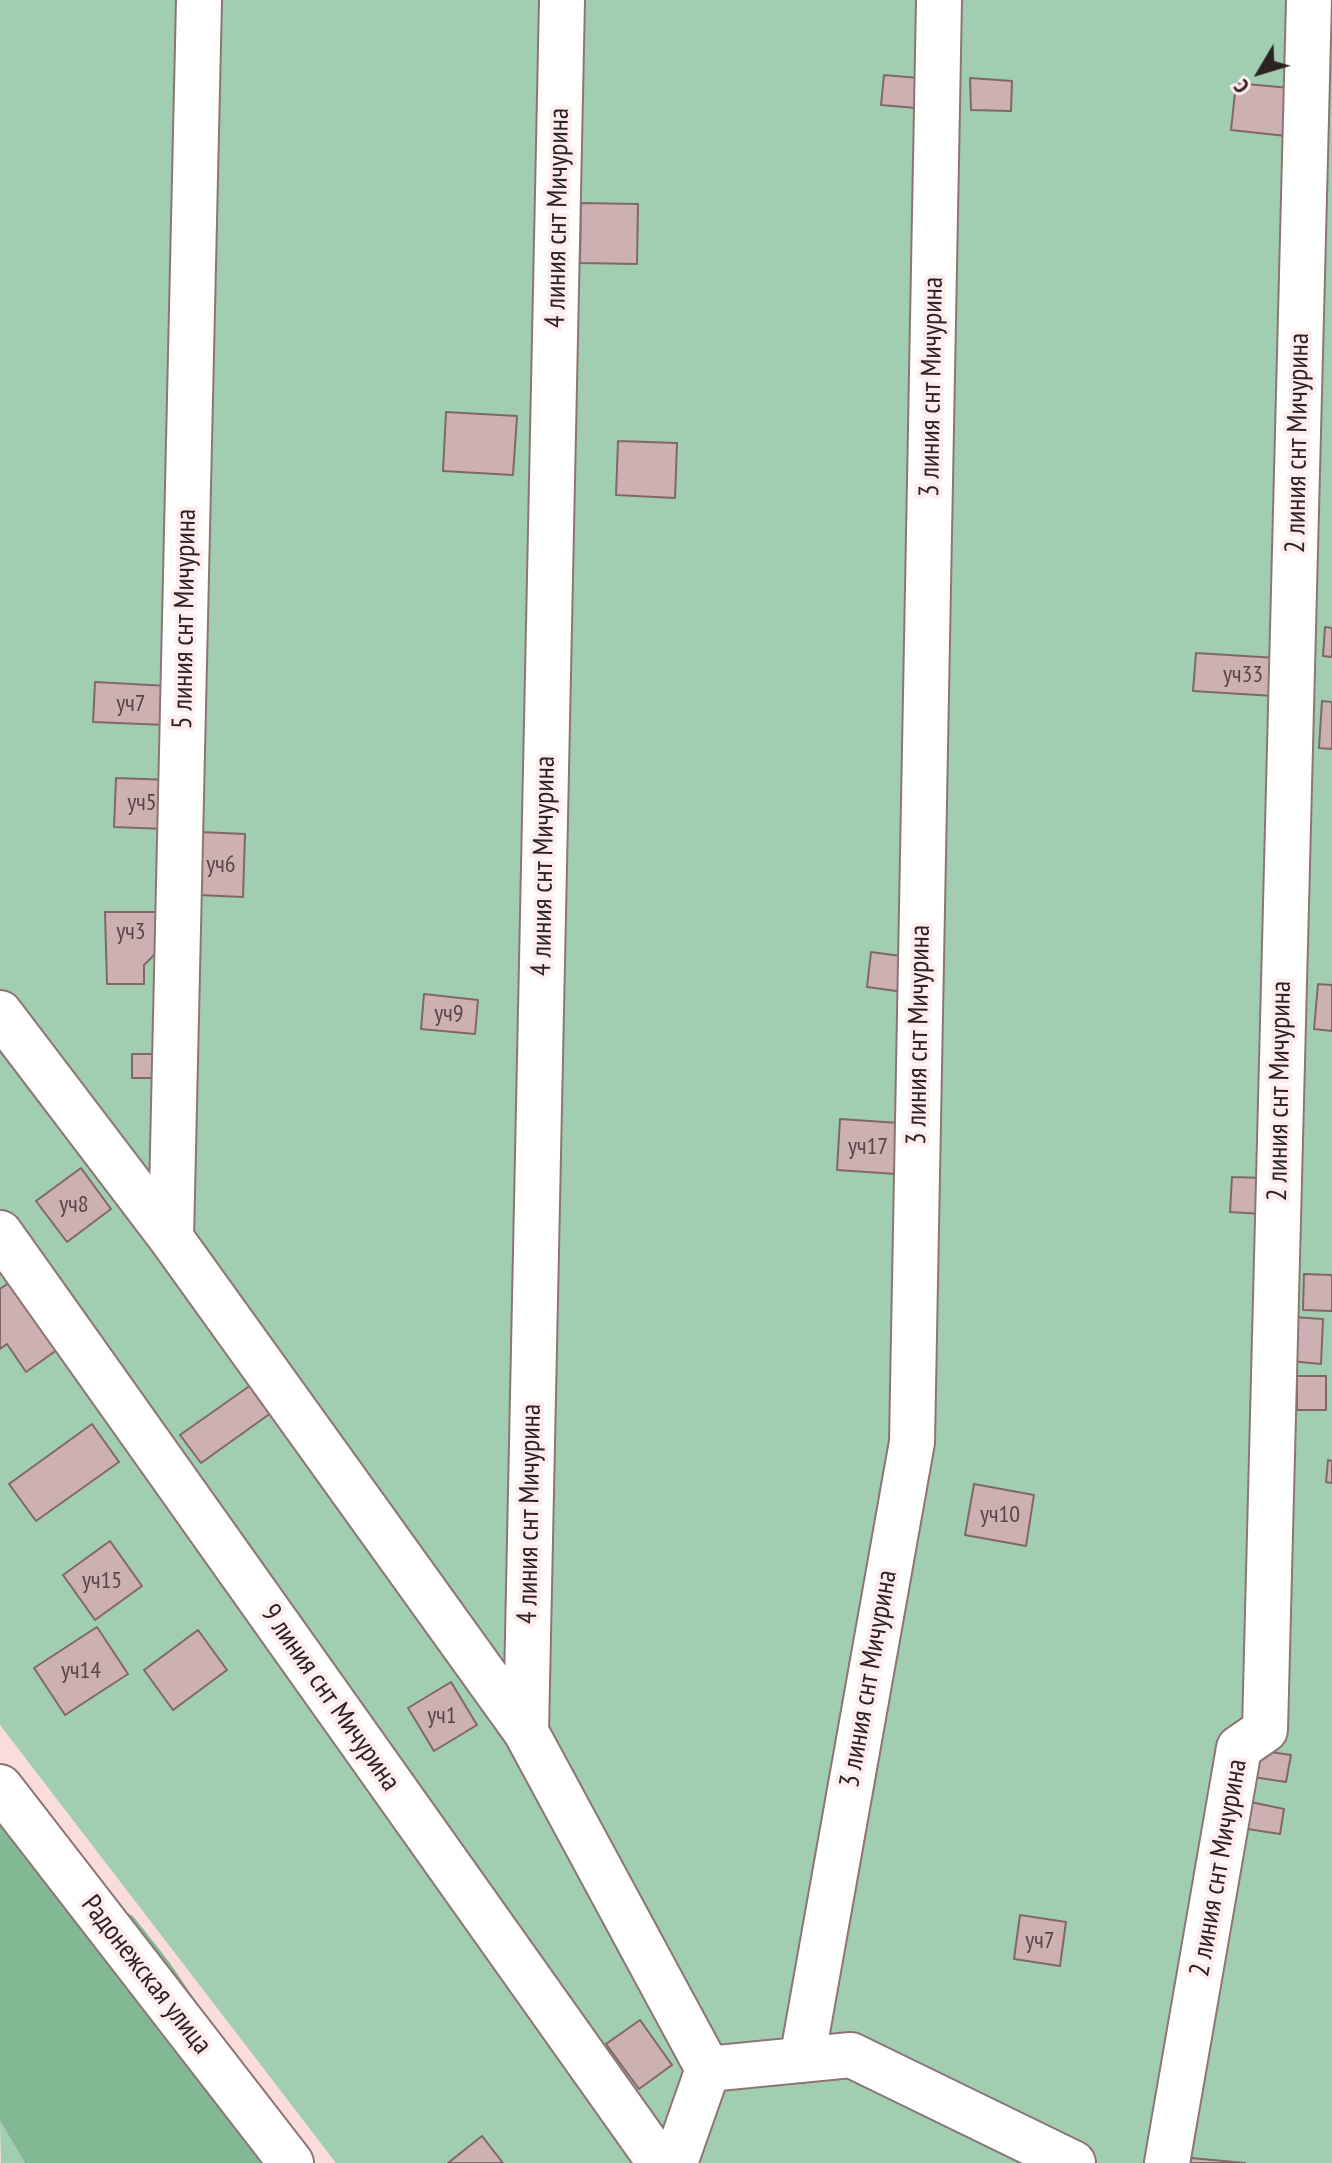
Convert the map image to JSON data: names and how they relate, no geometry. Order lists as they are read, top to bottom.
{
  "streets": {
    "street": [
      "4 линия снт Мичурина",
      "3 линия снт Мичурина",
      "2 линия снт Мичурина",
      "5 линия снт Мичурина",
      "9 линия снт Мичурина",
      "Радонежская улица"
    ]
  },
  "house_numbers": [
    "уч33",
    "уч7",
    "уч5",
    "уч6",
    "уч3",
    "уч9",
    "уч17",
    "уч8",
    "уч10",
    "уч15",
    "уч14",
    "уч1",
    "уч7"
  ],
  "north": "bottom left"
}
